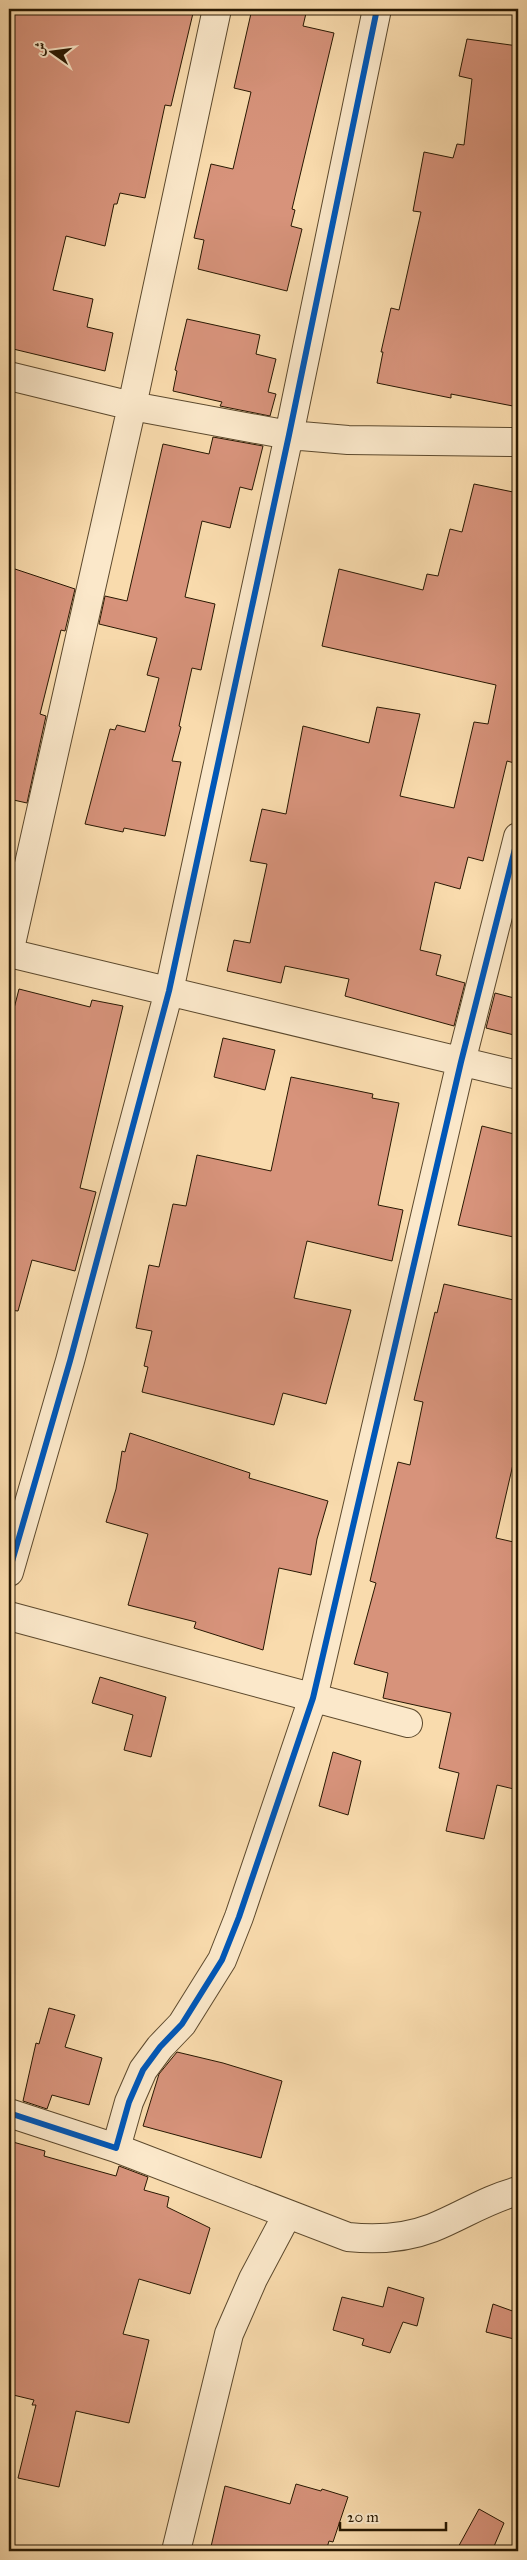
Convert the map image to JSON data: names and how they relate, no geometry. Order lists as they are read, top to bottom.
{
  "scale_bar": "20 m",
  "north": "left"
}
